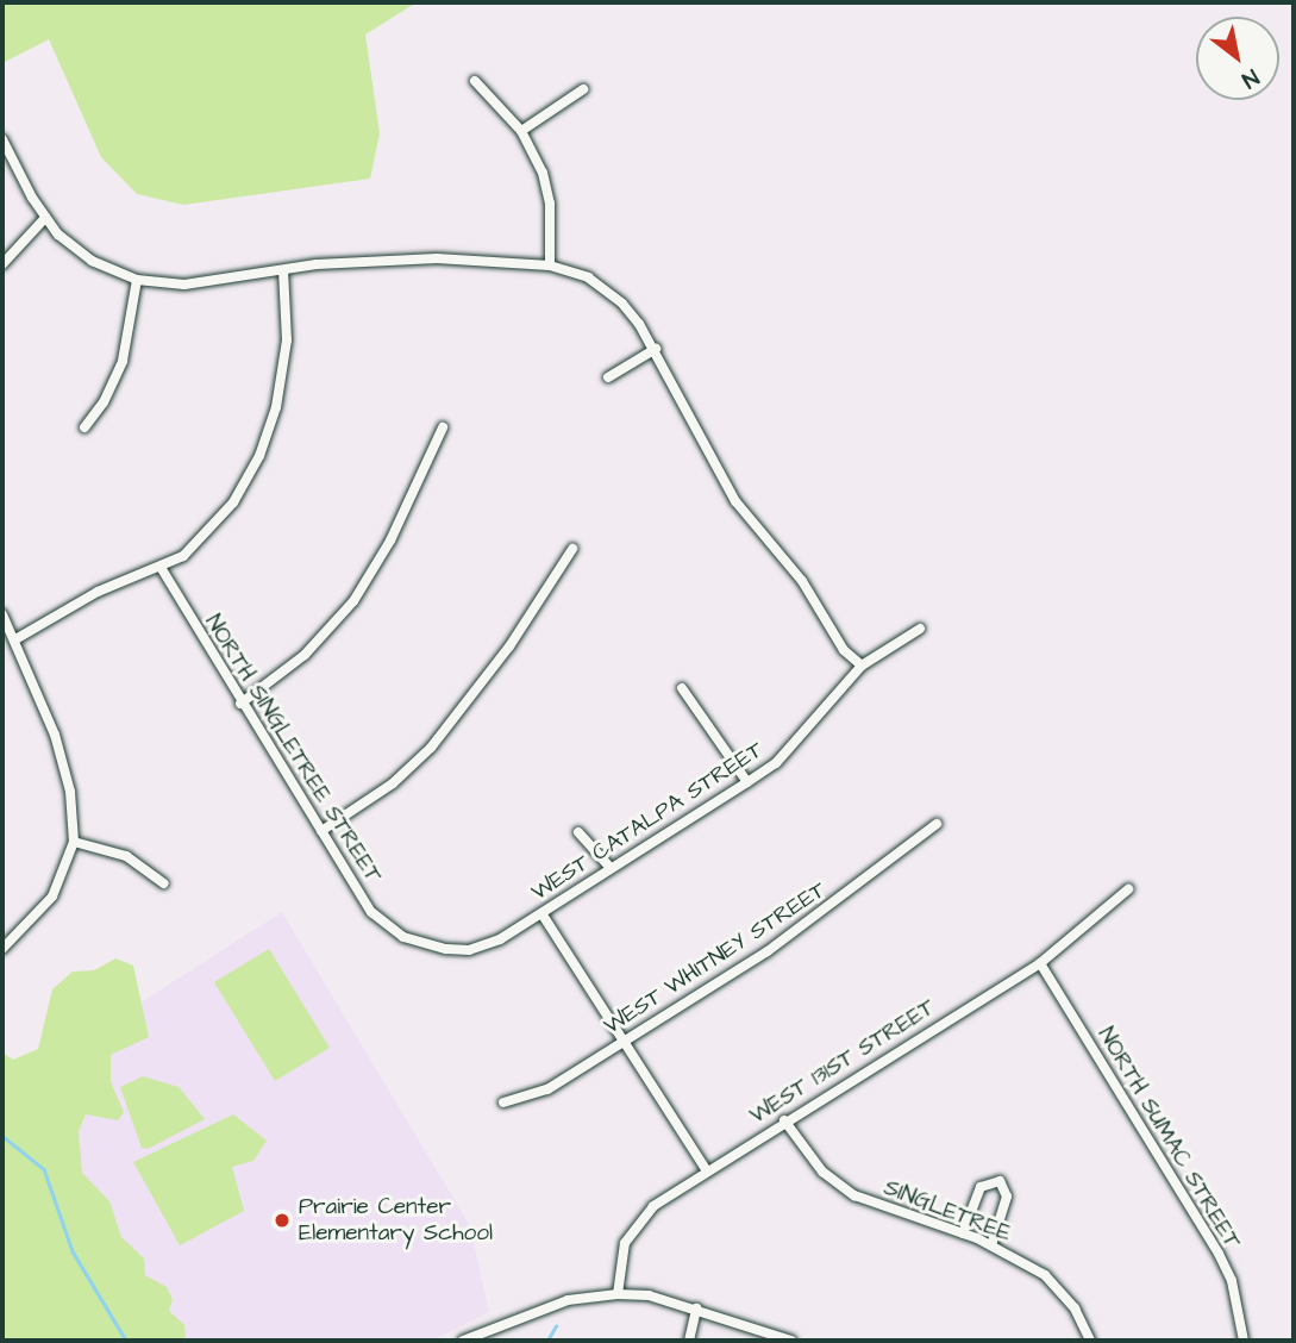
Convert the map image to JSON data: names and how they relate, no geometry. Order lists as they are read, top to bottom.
{
  "streets": {
    "street": [
      "NORTH SINGLETREE STREET",
      "WEST CATALPA STREET",
      "WEST WHITNEY STREET",
      "WEST 131ST STREET",
      "NORTH SUMAC STREET",
      "SINGLETREE"
    ]
  },
  "crossings": [
    ["NORTH SINGLETREE STREET", "WEST CATALPA STREET"],
    ["WEST 131ST STREET", "NORTH SUMAC STREET"],
    ["WEST 131ST STREET", "SINGLETREE"]
  ],
  "places": ["Prairie Center Elementary School"],
  "north": "bottom right"
}
